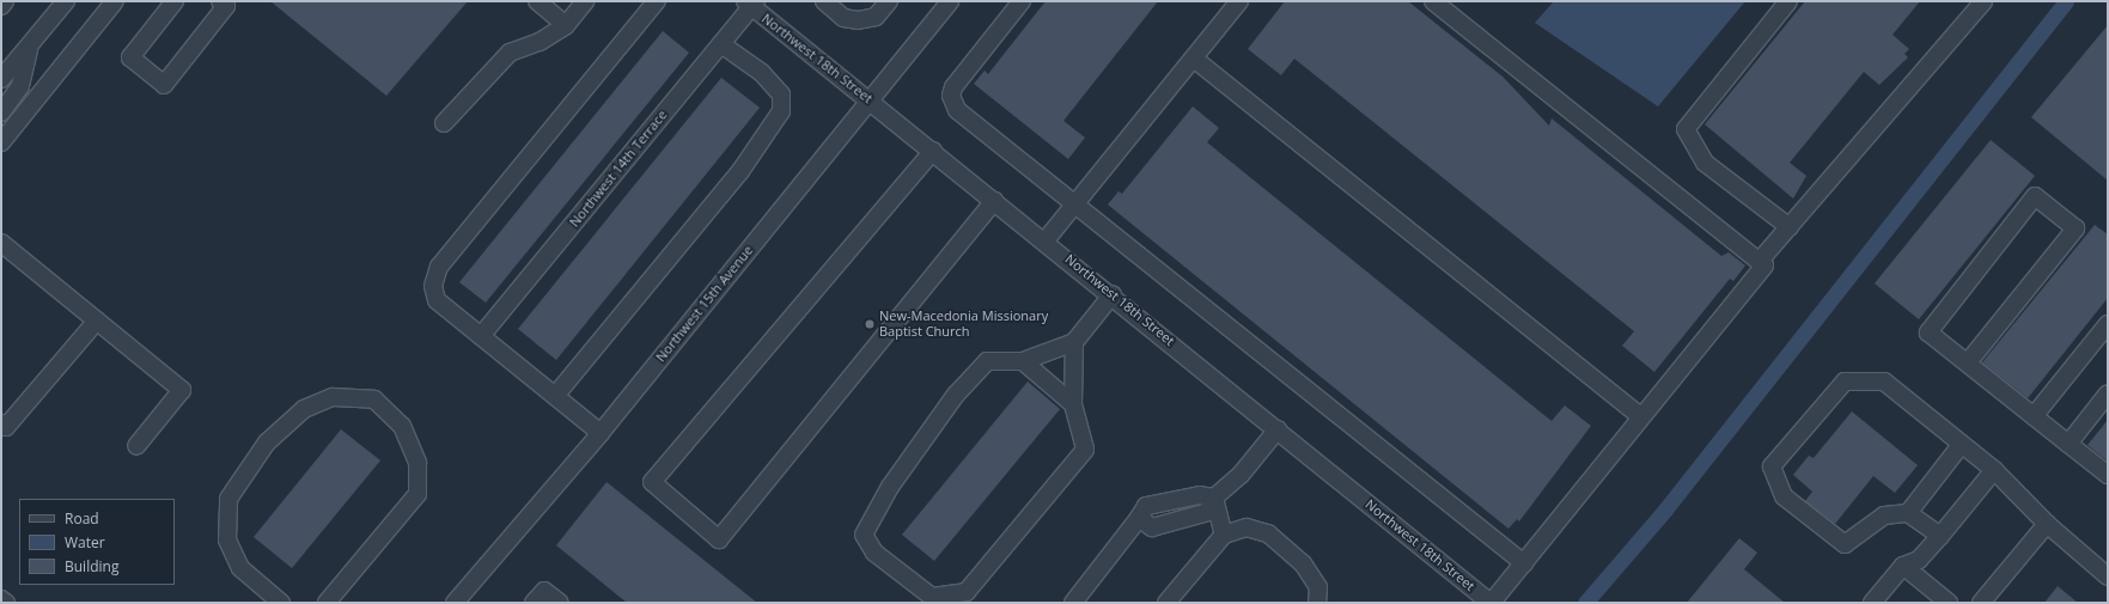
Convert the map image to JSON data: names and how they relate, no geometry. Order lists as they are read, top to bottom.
{
  "streets": {
    "street": ["Northwest 18th Street", "Northwest 14th Terrace", "Northwest 15th Avenue"]
  },
  "crossings": [
    ["Northwest 18th Street", "Northwest 14th Terrace"],
    ["Northwest 18th Street", "Northwest 15th Avenue"]
  ],
  "places": ["New-Macedonia Missionary Baptist Church"],
  "legend": ["Road", "Water", "Building"]
}
